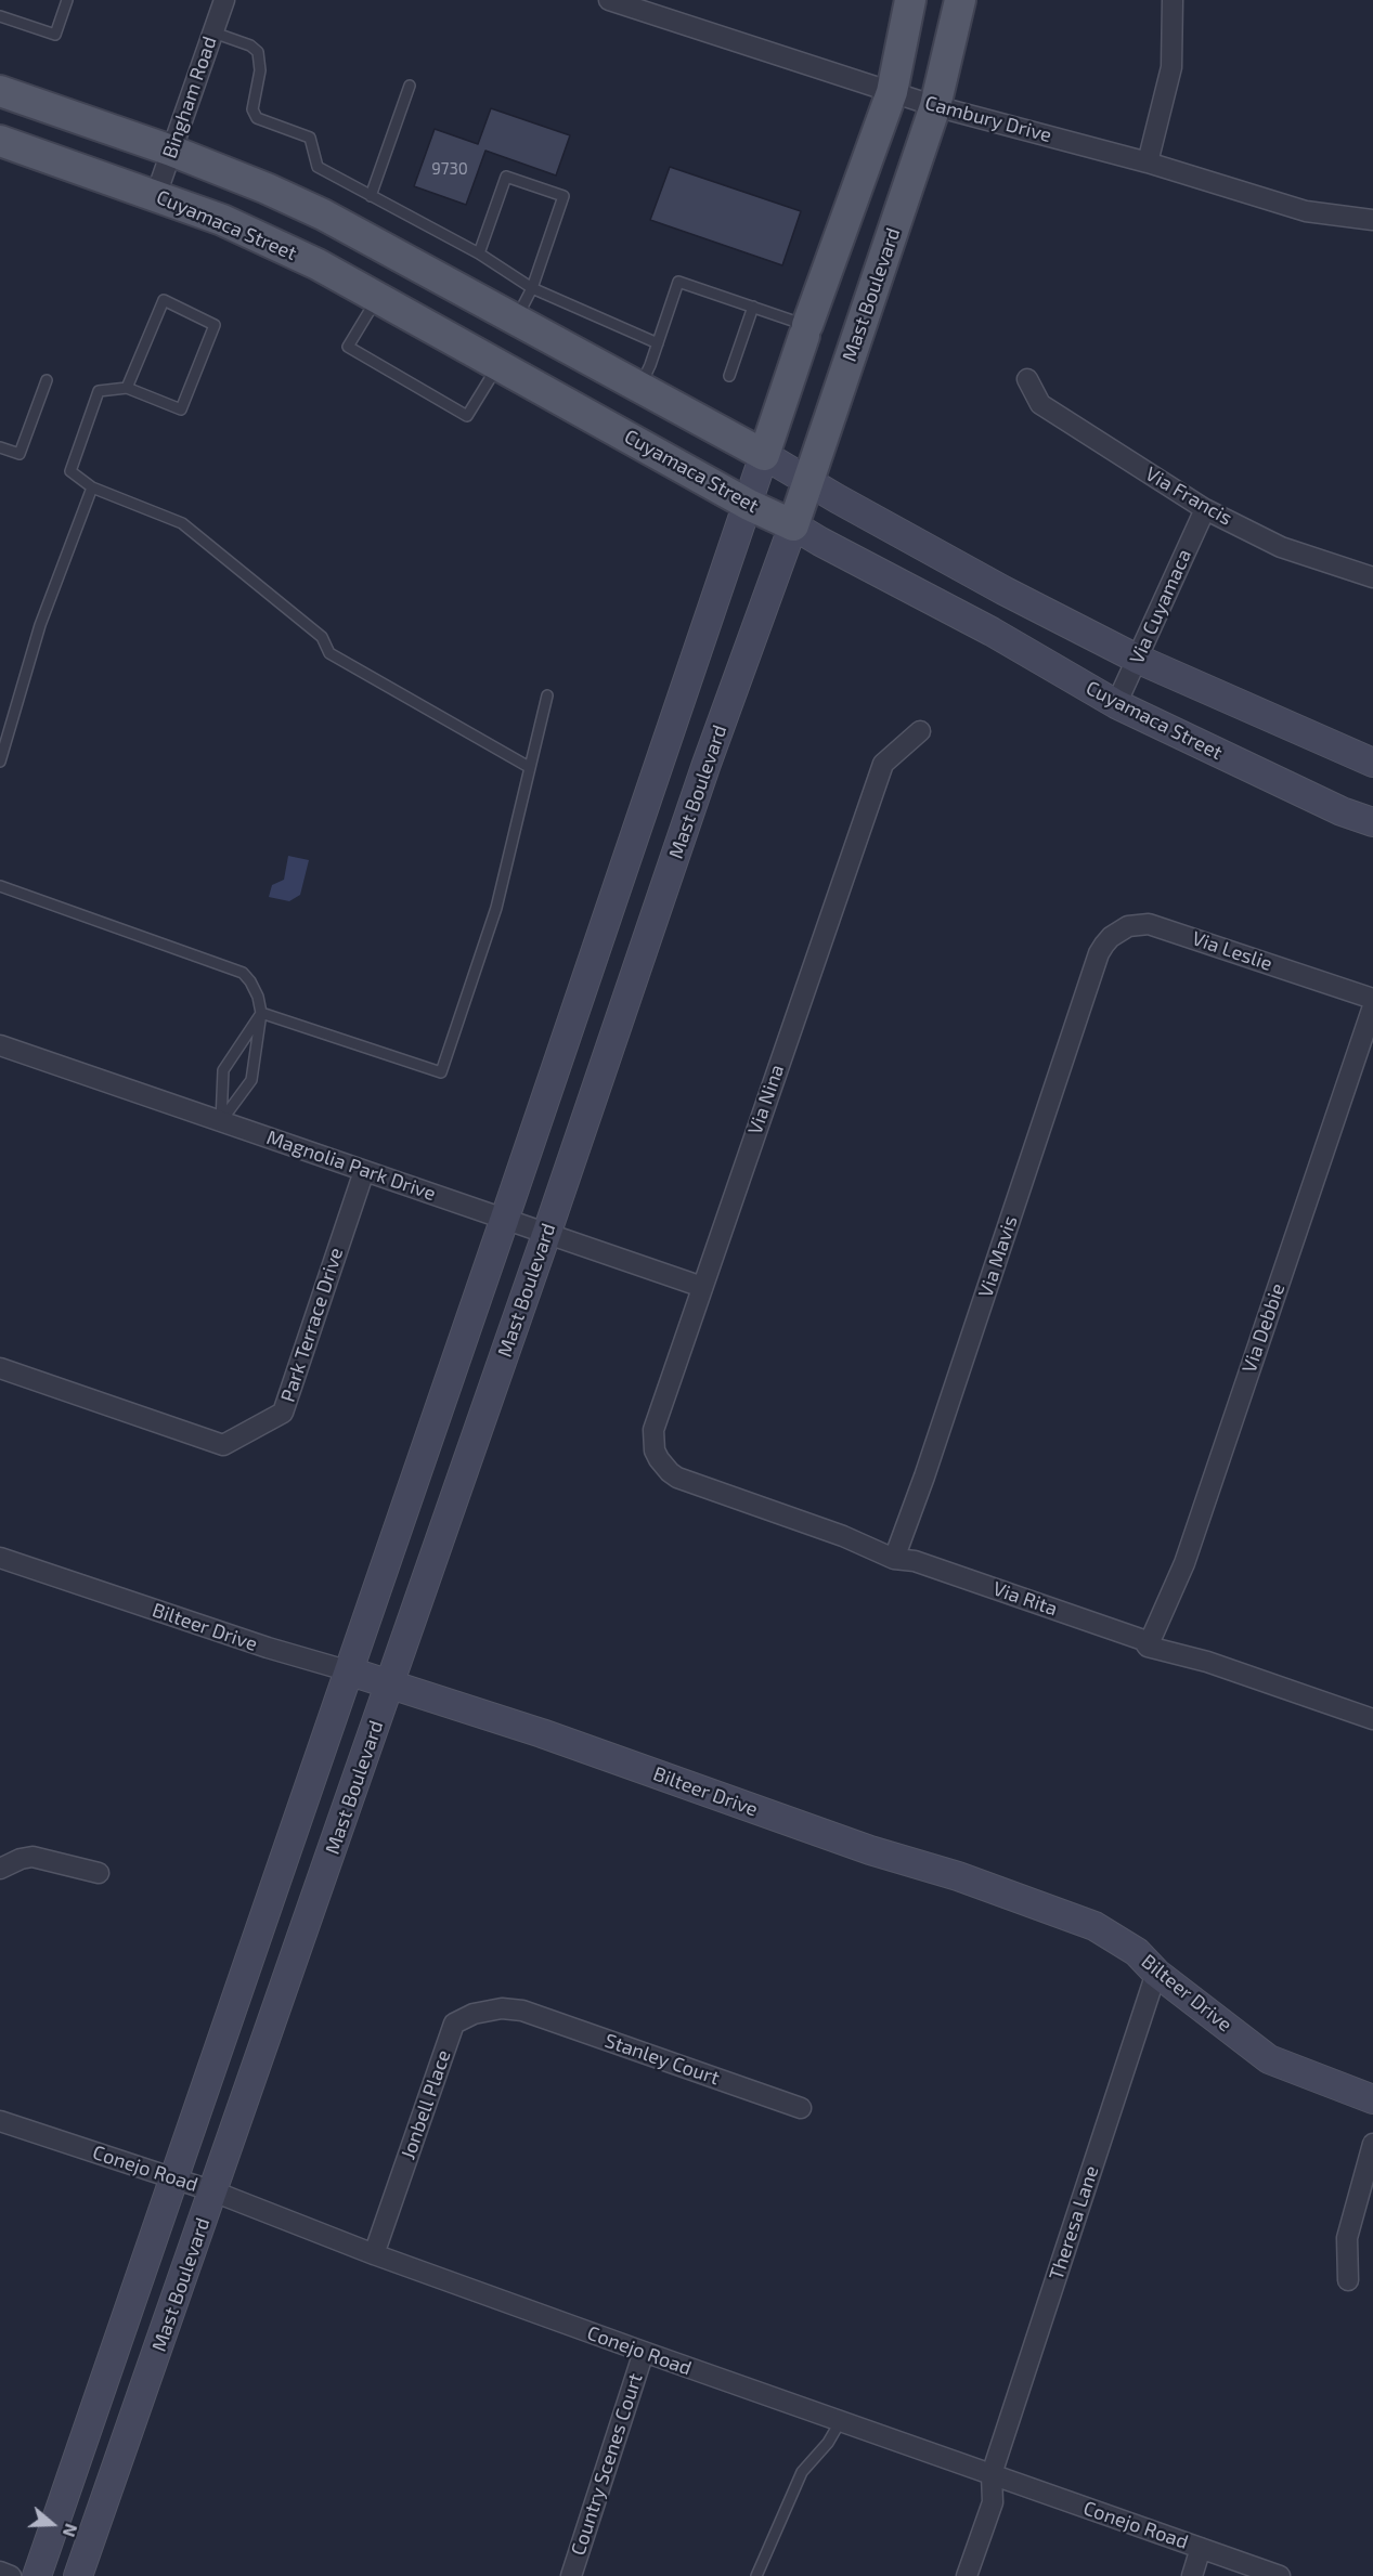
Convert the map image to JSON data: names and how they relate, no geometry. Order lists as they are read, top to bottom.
{
  "streets": {
    "main road": ["Cuyamaca Street", "Mast Boulevard", "Bilteer Drive"],
    "street": [
      "Bingham Road",
      "Cambury Drive",
      "Via Francis",
      "Via Cuyamaca",
      "Via Leslie",
      "Via Nina",
      "Magnolia Park Drive",
      "Via Mavis",
      "Park Terrace Drive",
      "Via Debbie",
      "Via Rita",
      "Stanley Court",
      "Jonbell Place",
      "Conejo Road",
      "Theresa Lane",
      "Country Scenes Court"
    ]
  },
  "crossings": [
    ["Bingham Road", "Cuyamaca Street"],
    ["Cambury Drive", "Mast Boulevard"],
    ["Cuyamaca Street", "Mast Boulevard"],
    ["Cuyamaca Street", "Via Cuyamaca"],
    ["Mast Boulevard", "Magnolia Park Drive"],
    ["Mast Boulevard", "Bilteer Drive"],
    ["Mast Boulevard", "Conejo Road"],
    ["Via Francis", "Via Cuyamaca"],
    ["Via Leslie", "Via Mavis"],
    ["Via Nina", "Magnolia Park Drive"],
    ["Via Nina", "Via Rita"],
    ["Magnolia Park Drive", "Park Terrace Drive"],
    ["Via Mavis", "Via Rita"],
    ["Via Debbie", "Via Rita"],
    ["Bilteer Drive", "Theresa Lane"],
    ["Stanley Court", "Jonbell Place"],
    ["Jonbell Place", "Conejo Road"],
    ["Conejo Road", "Theresa Lane"],
    ["Conejo Road", "Country Scenes Court"]
  ],
  "house_numbers": ["9730"],
  "north": "right"
}
